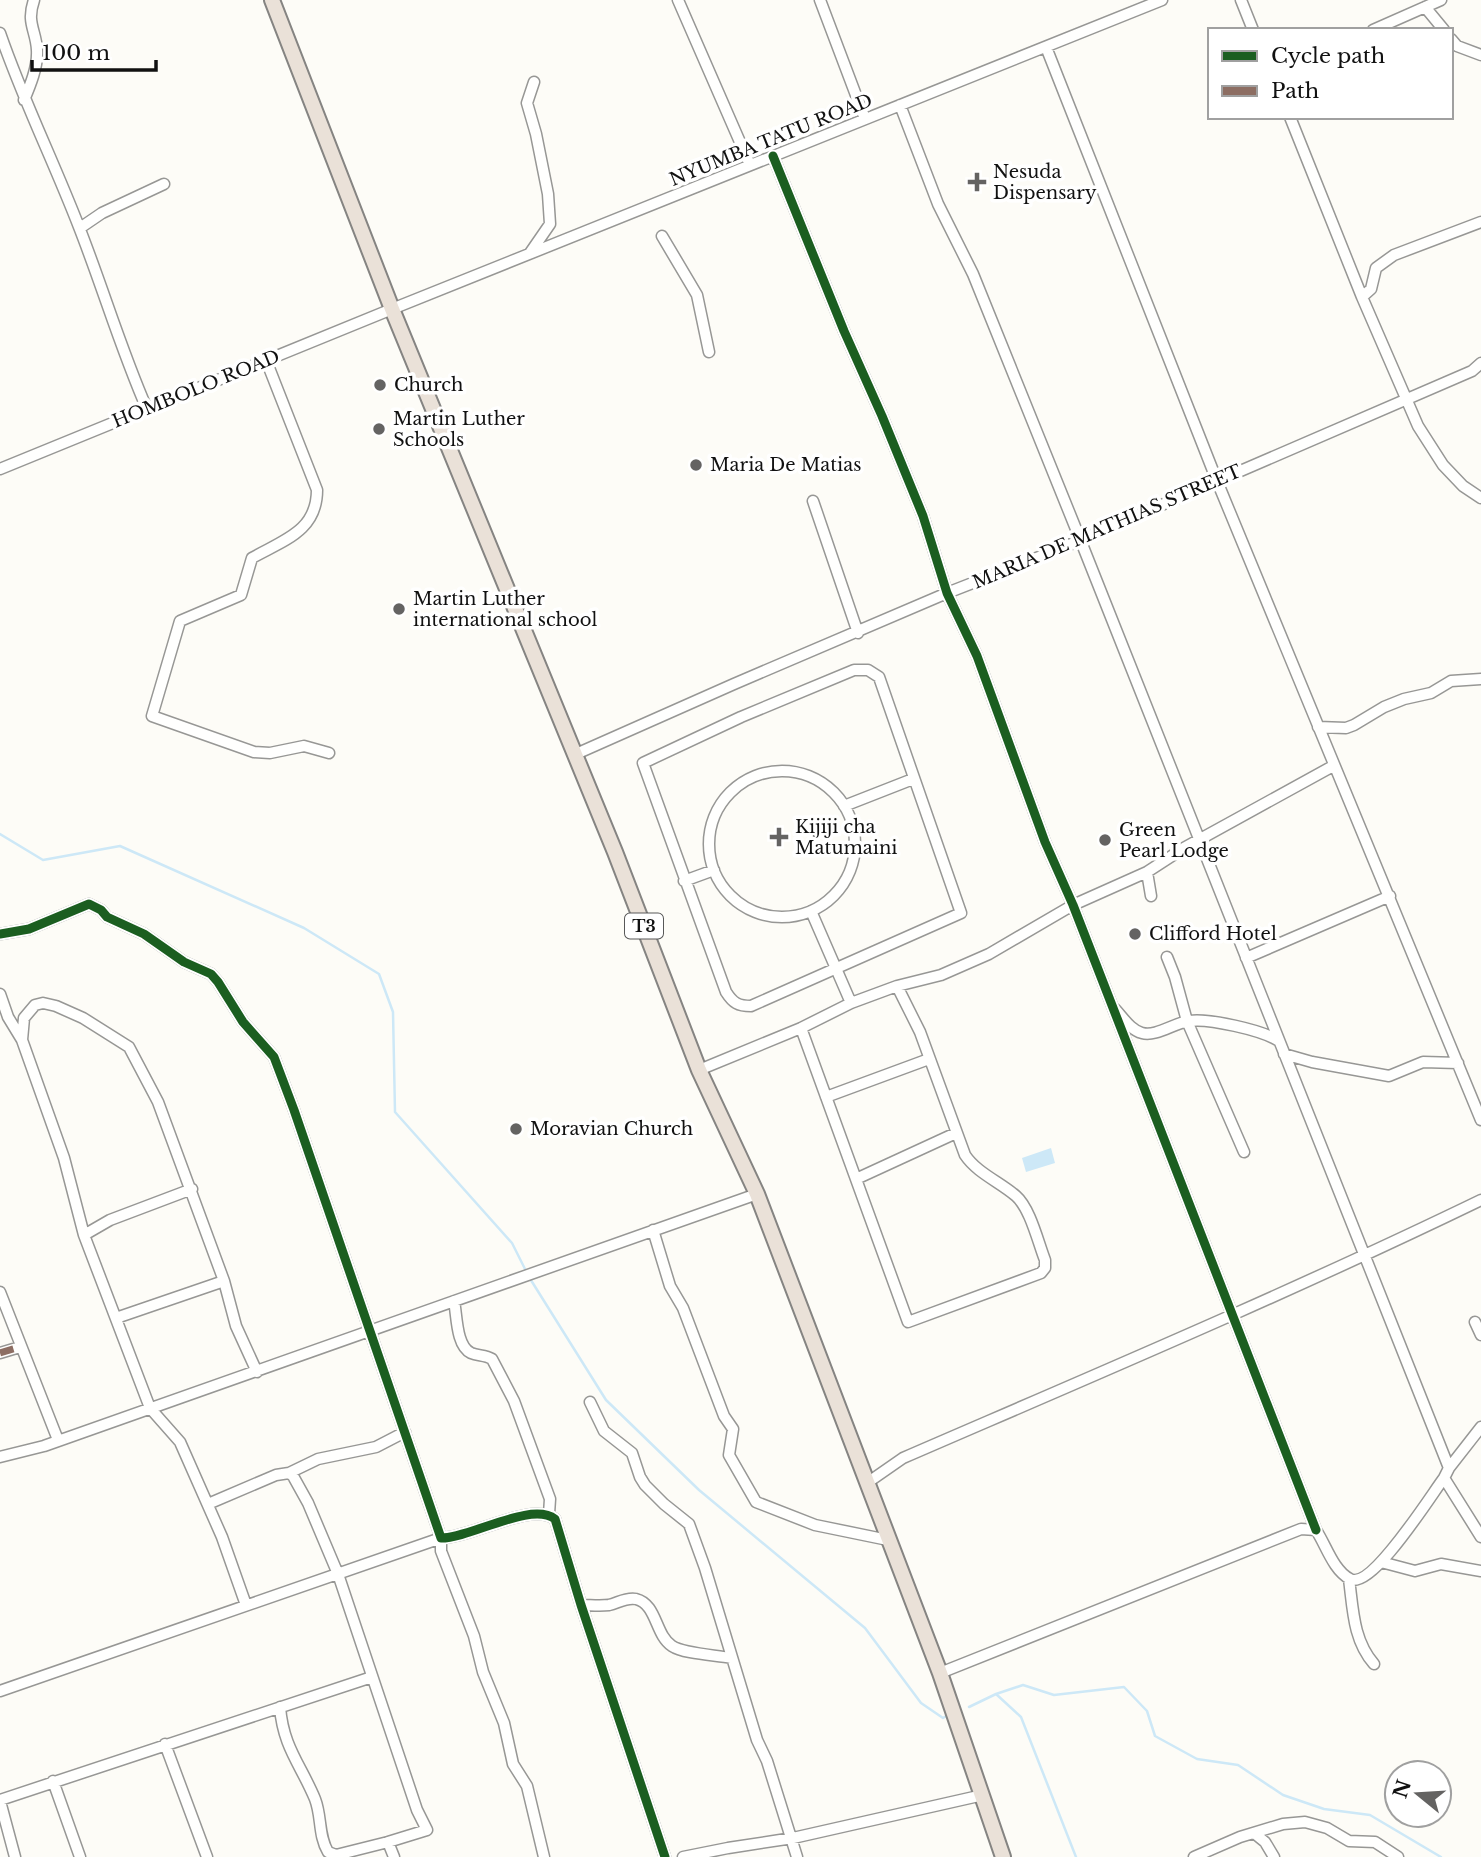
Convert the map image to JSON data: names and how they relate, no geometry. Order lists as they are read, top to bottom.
{
  "streets": {
    "highway": ["T3"],
    "street": ["NYUMBA TATU ROAD", "HOMBOLO ROAD", "MARIA DE MATHIAS STREET"]
  },
  "crossings": [
    ["NYUMBA TATU ROAD", "HOMBOLO ROAD"],
    ["NYUMBA TATU ROAD", "T3"],
    ["HOMBOLO ROAD", "T3"],
    ["MARIA DE MATHIAS STREET", "T3"]
  ],
  "places": {
    "health": ["Nesuda Dispensary", "Kijiji cha Matumaini"],
    "other": [
      "Church",
      "Martin Luther Schools",
      "Maria De Matias",
      "Martin Luther international school",
      "Green Pearl Lodge",
      "Clifford Hotel",
      "Moravian Church"
    ]
  },
  "legend": ["Cycle path", "Path"],
  "scale_bar": "100 m",
  "north": "left"
}
